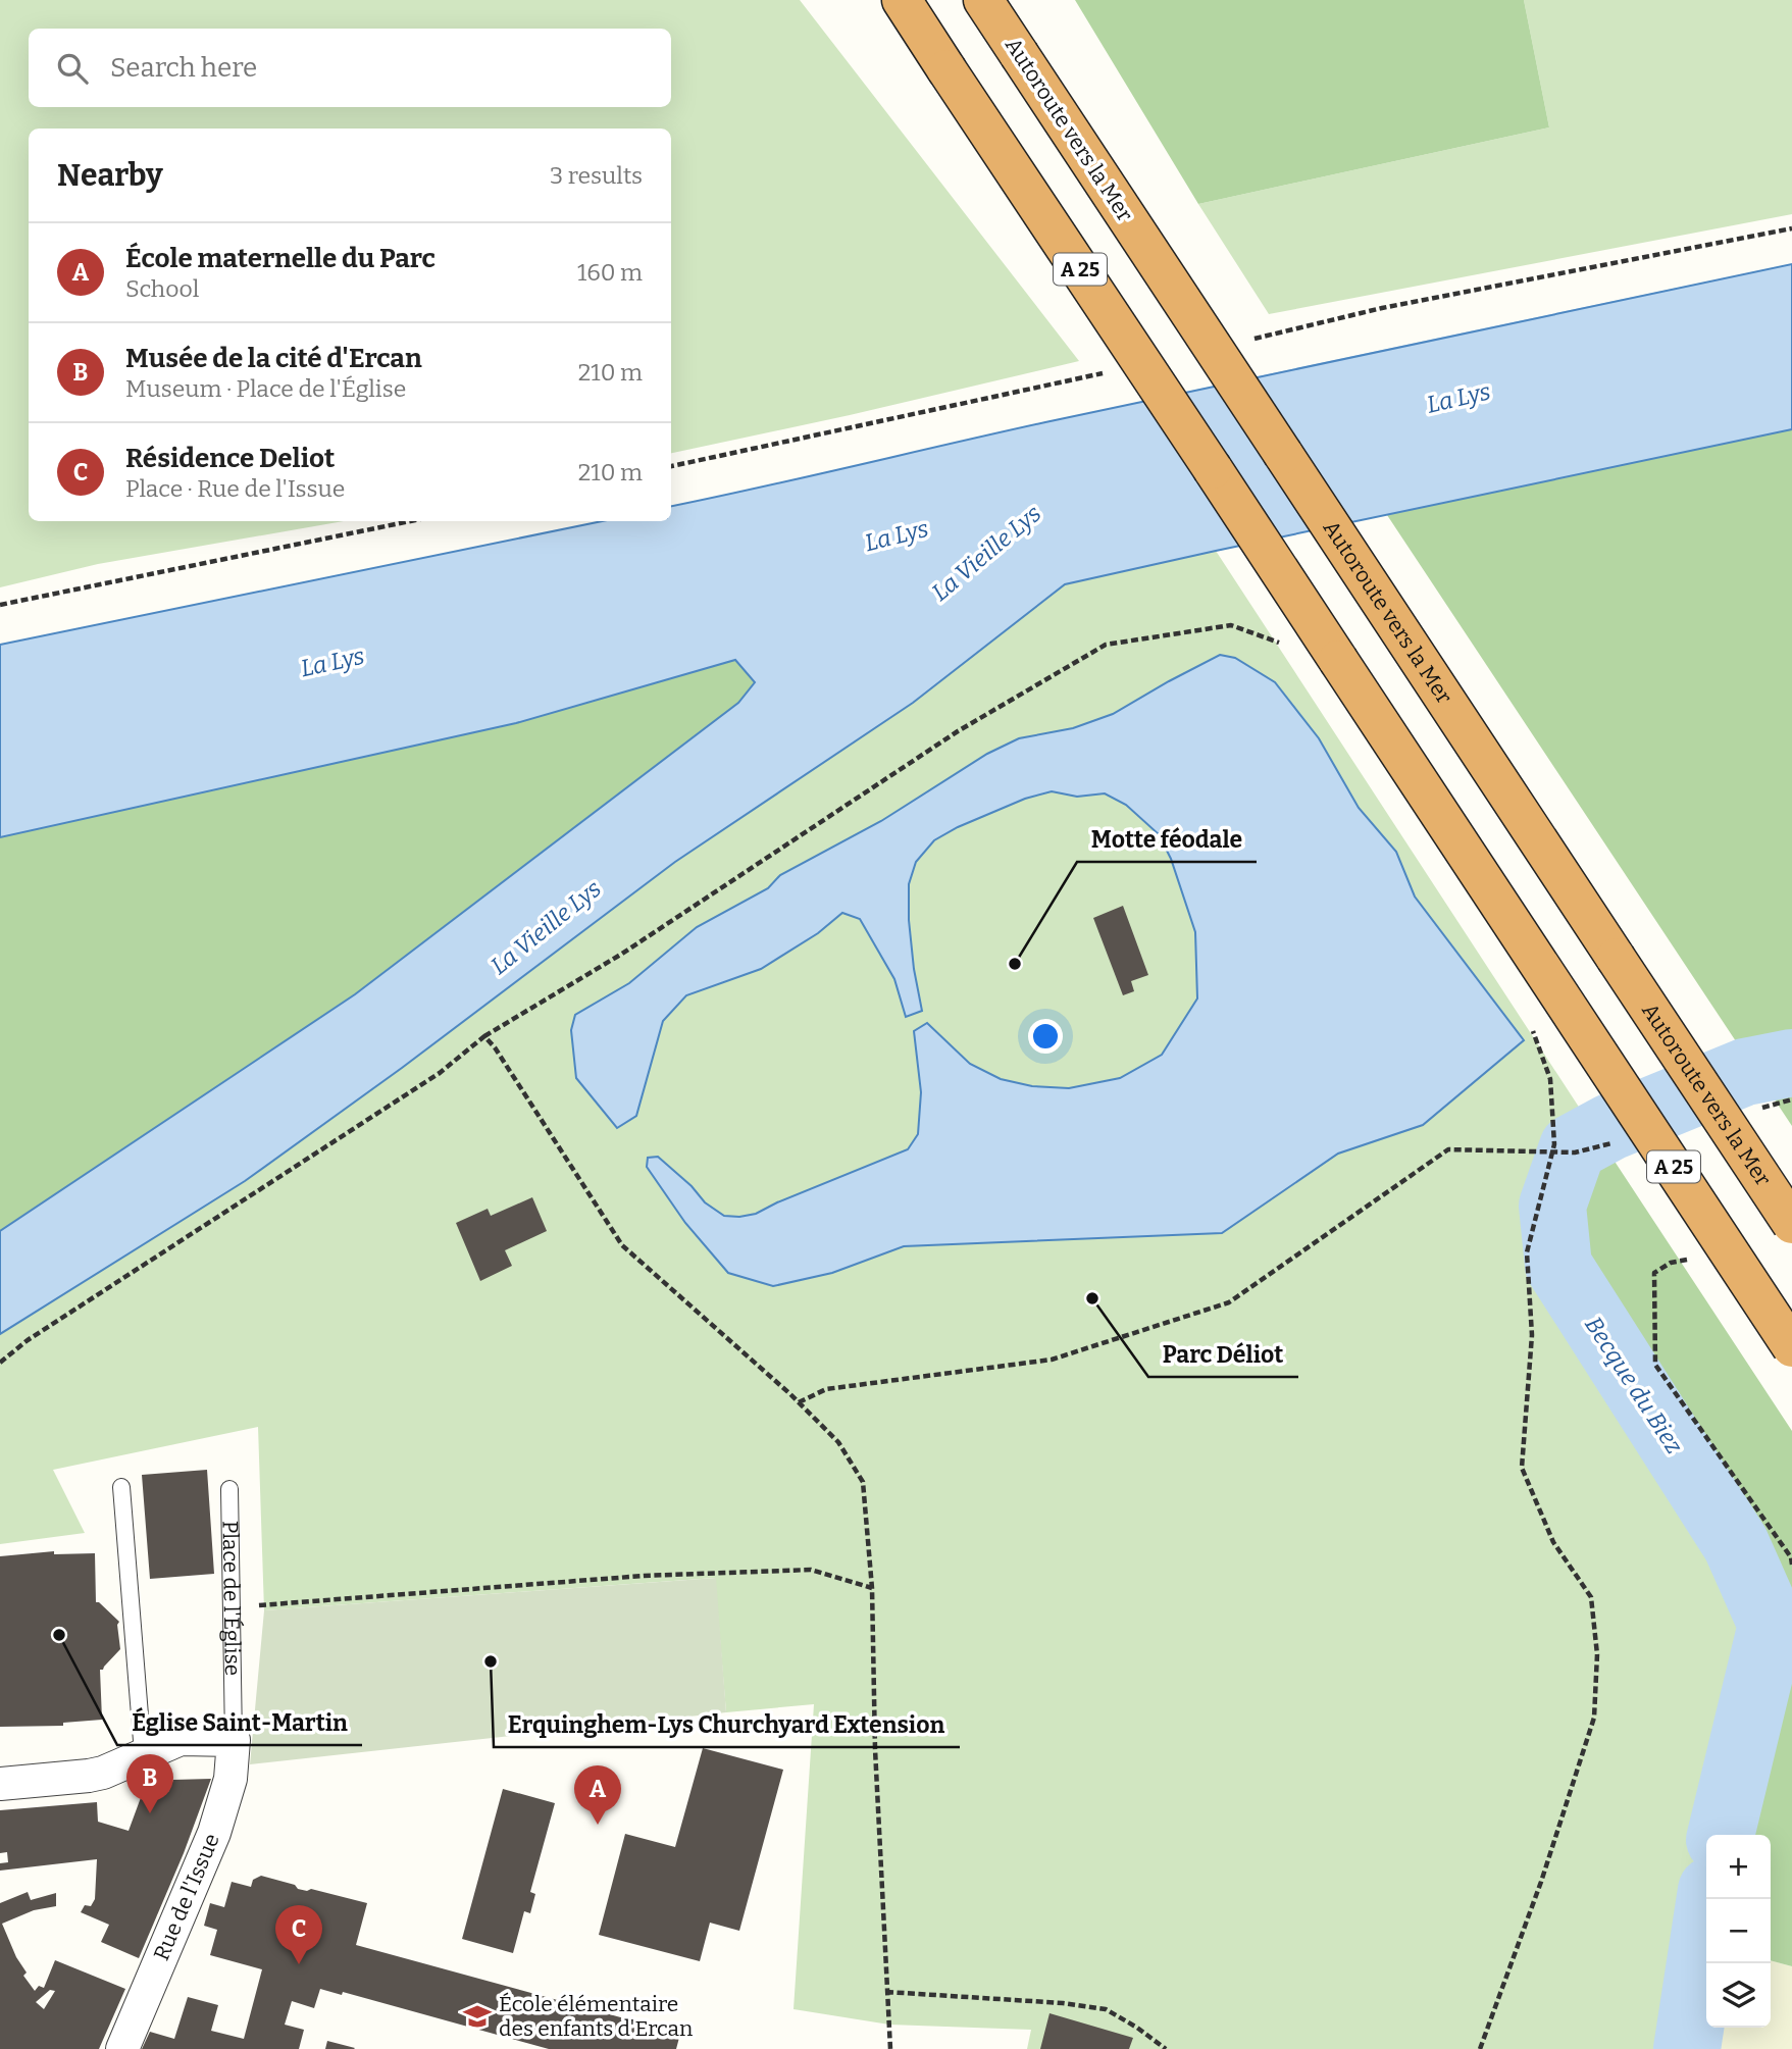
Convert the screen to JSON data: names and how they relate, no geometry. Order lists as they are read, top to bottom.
{
  "streets": {
    "highway": ["Autoroute vers la Mer", "A 25"],
    "street": ["Rue de l'Issue"],
    "lane": ["Place de l'Église"]
  },
  "crossings": [
    ["Place de l'Église", "Rue de l'Issue"]
  ],
  "water": ["La Lys", "La Vieille Lys", "Becque du Biez"],
  "places": {
    "other": [
      "Motte féodale",
      "Parc Déliot",
      "Église Saint-Martin",
      "Erquinghem-Lys Churchyard Extension"
    ],
    "school or university": ["École élémentaire des enfants d'Ercan"]
  },
  "page": {
    "search": "Search here",
    "heading": ["Nearby", "3 results"],
    "list": [
      {
        "mark": "A",
        "name": "École maternelle du Parc",
        "note": "School",
        "value": "160 m"
      },
      {
        "mark": "B",
        "name": "Musée de la cité d'Ercan",
        "note": "Museum · Place de l'Église",
        "value": "210 m"
      },
      {
        "mark": "C",
        "name": "Résidence Deliot",
        "note": "Place · Rue de l'Issue",
        "value": "210 m"
      }
    ],
    "pins": ["B", "A", "C"],
    "map_buttons": ["+", "−"]
  }
}
